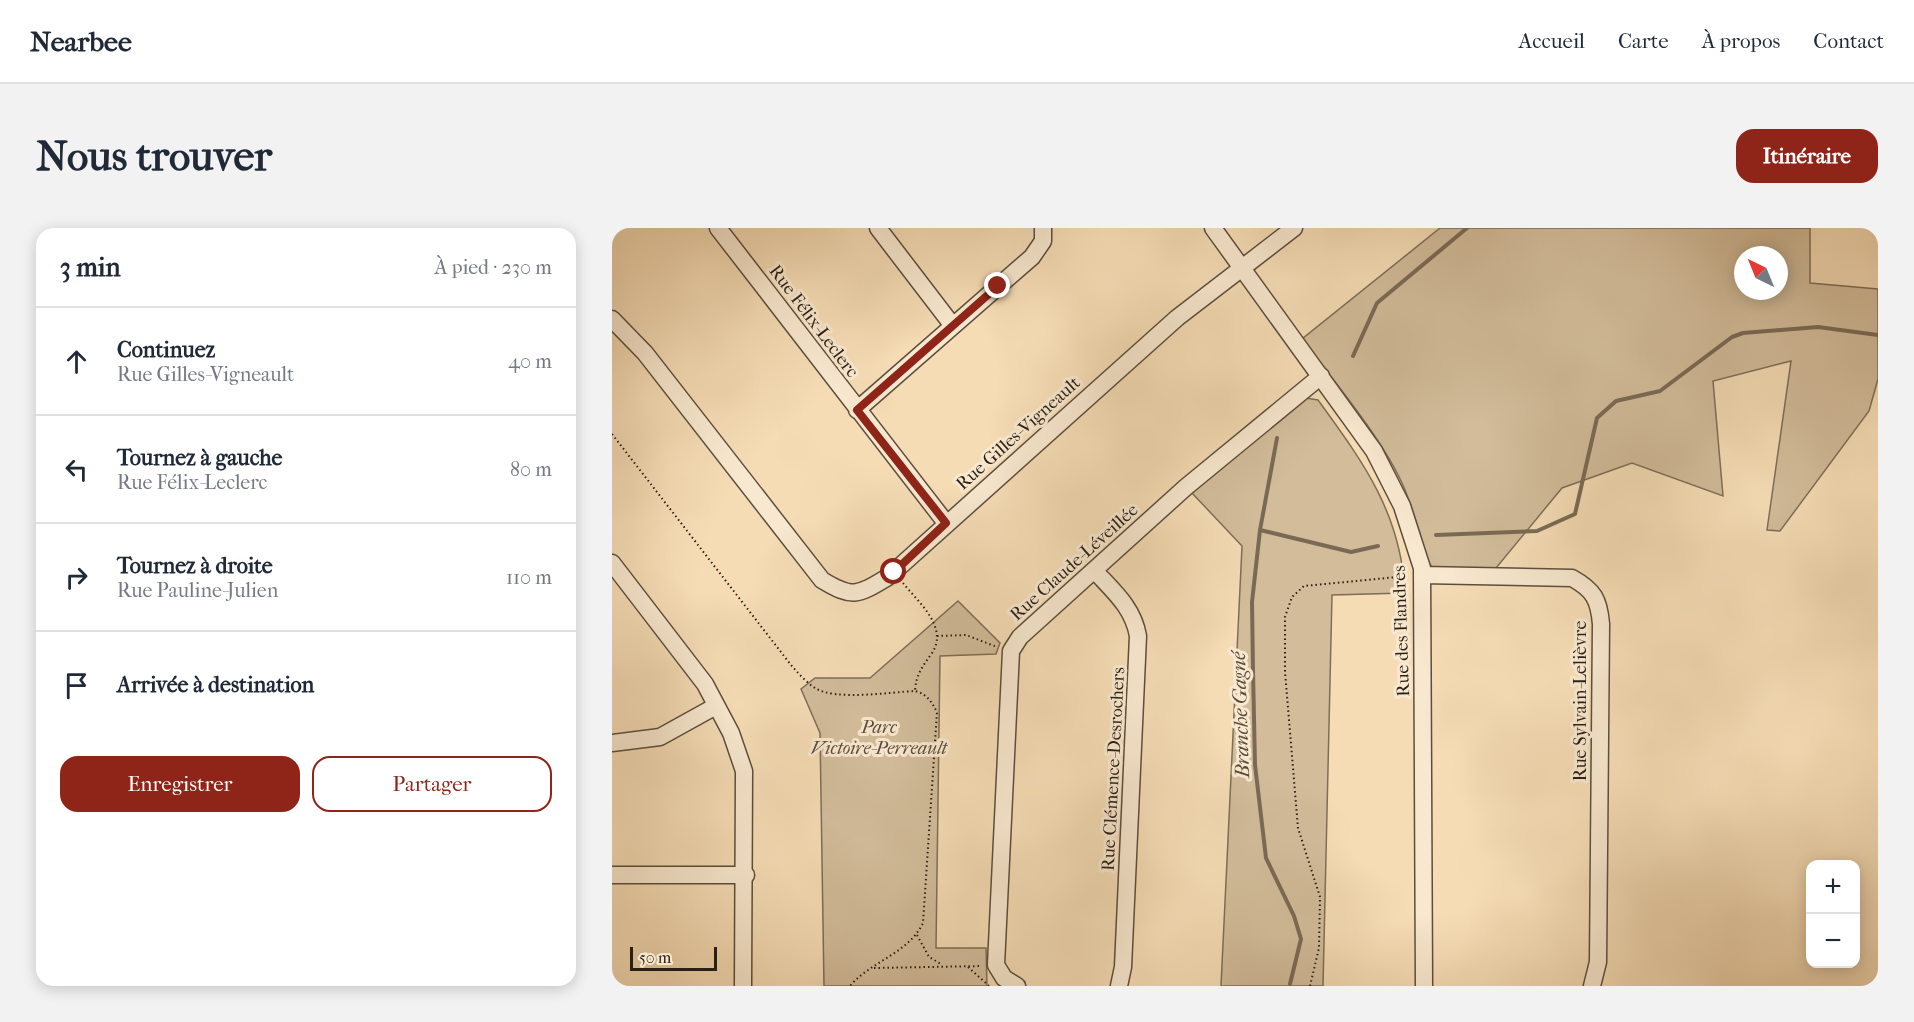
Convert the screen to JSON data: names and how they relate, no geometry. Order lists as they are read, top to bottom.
{
  "streets": {
    "street": [
      "Rue Félix-Leclerc",
      "Rue Gilles-Vigneault",
      "Rue Claude-Léveillée",
      "Rue des Flandres",
      "Rue Sylvain-Lelièvre",
      "Rue Clémence-Desrochers"
    ]
  },
  "crossings": [
    ["Rue Félix-Leclerc", "Rue Gilles-Vigneault"],
    ["Rue Gilles-Vigneault", "Rue des Flandres"],
    ["Rue Claude-Léveillée", "Rue des Flandres"],
    ["Rue Claude-Léveillée", "Rue Clémence-Desrochers"],
    ["Rue des Flandres", "Rue Sylvain-Lelièvre"]
  ],
  "water": ["Branche Gagné"],
  "parks": ["Parc Victoire-Perreault"],
  "scale_bar": "50 m",
  "north": "top left",
  "page": {
    "header": "Nearbee",
    "nav": [
      "Accueil",
      "Carte",
      "À propos",
      "Contact"
    ],
    "buttons": [
      "Itinéraire",
      ["Enregistrer", "Partager"]
    ],
    "title": "Nous trouver",
    "heading": ["3 min", "À pied · 230 m"],
    "list": [
      ["Continuez", "Rue Gilles-Vigneault", "40 m"],
      ["Tournez à gauche", "Rue Félix-Leclerc", "80 m"],
      ["Tournez à droite", "Rue Pauline-Julien", "110 m"],
      "Arrivée à destination"
    ],
    "map_buttons": ["+", "−"],
    "scale": "50 m"
  }
}
